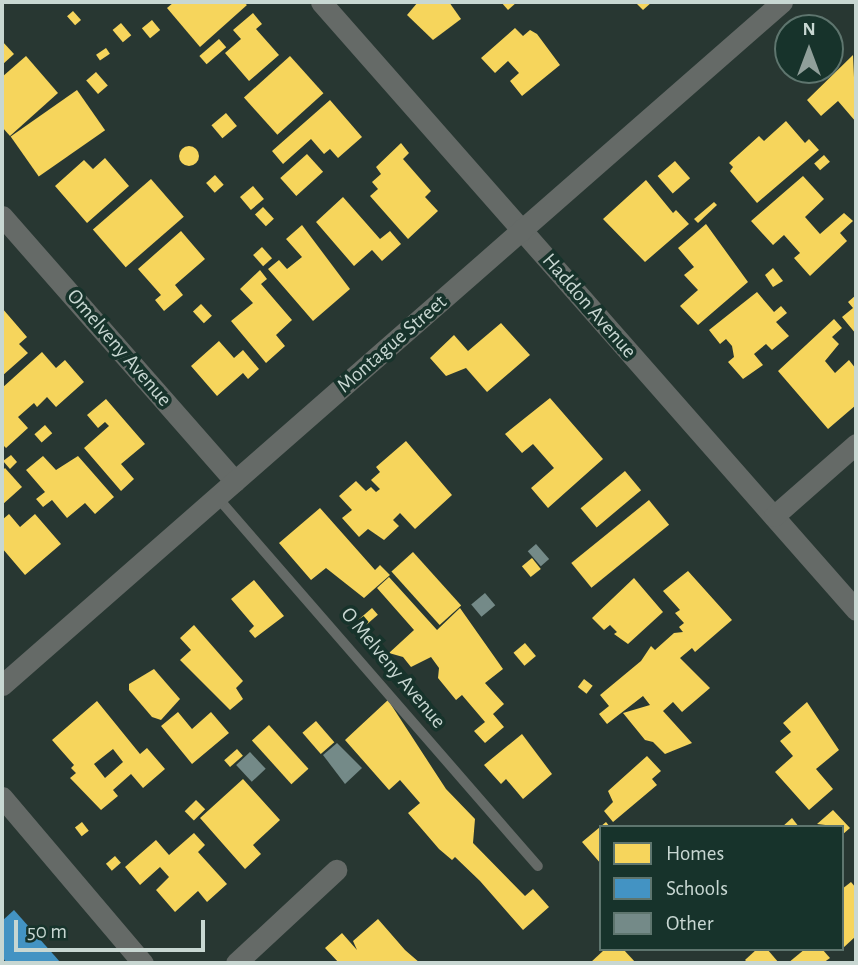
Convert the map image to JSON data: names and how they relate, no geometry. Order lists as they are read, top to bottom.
{
  "streets": {
    "street": ["Haddon Avenue", "Montague Street", "Omelveny Avenue"],
    "lane": ["O Melveny Avenue"]
  },
  "crossings": [
    ["Haddon Avenue", "Montague Street"],
    ["Montague Street", "Omelveny Avenue"],
    ["Montague Street", "O Melveny Avenue"]
  ],
  "legend": ["Homes", "Schools", "Other"],
  "scale_bar": "50 m",
  "north": "top"
}
